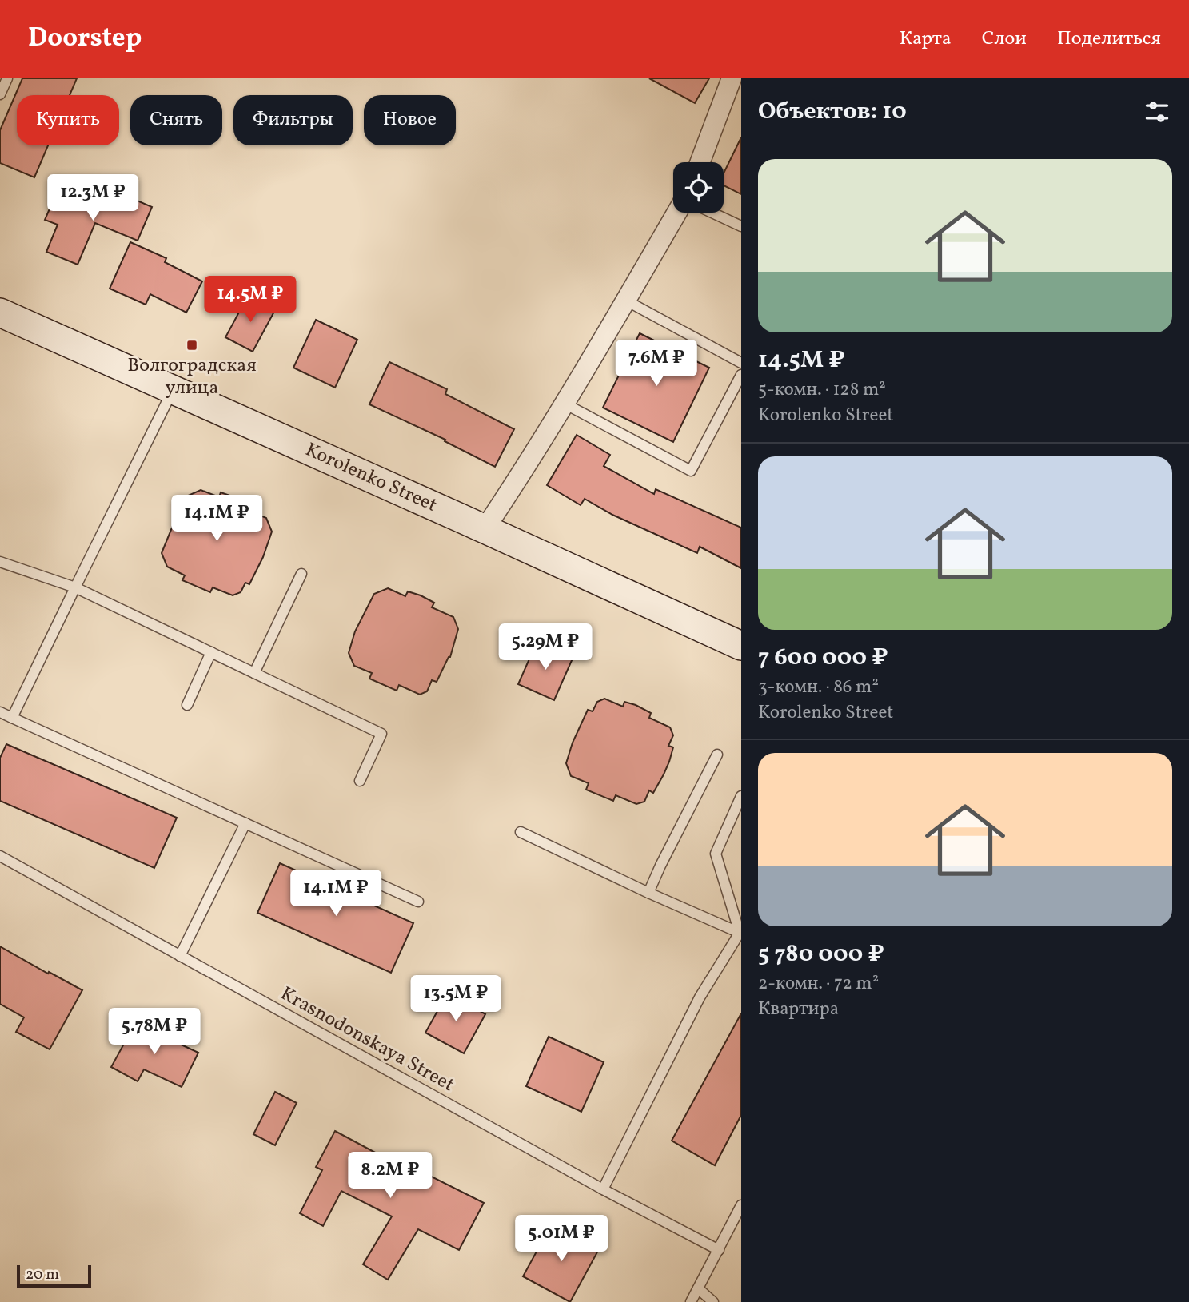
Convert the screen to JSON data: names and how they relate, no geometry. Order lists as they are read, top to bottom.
{
  "streets": {
    "street": ["Korolenko Street"],
    "lane": ["Krasnodonskaya Street"]
  },
  "places": {
    "transit": ["Волгоградская улица"]
  },
  "scale_bar": "20 m",
  "page": {
    "header": "Doorstep",
    "nav": ["Карта", "Слои", "Поделиться"],
    "heading": "Объектов: 10",
    "chip": [
      "Купить",
      "Снять",
      "Фильтры",
      "Новое"
    ],
    "list": [
      {
        "name": "14.5M ₽",
        "note": "5-комн. · 128 m² · Korolenko Street"
      },
      {
        "name": "7 600 000 ₽",
        "note": "3-комн. · 86 m² · Korolenko Street"
      },
      {
        "name": "5 780 000 ₽",
        "note": "2-комн. · 72 m² · Квартира"
      }
    ],
    "price": [
      "12.3M ₽",
      "14.5M ₽",
      "7.6M ₽",
      "14.1M ₽",
      "5.29M ₽",
      "14.1M ₽",
      "13.5M ₽",
      "5.78M ₽",
      "8.2M ₽",
      "5.01M ₽"
    ],
    "scale": "20 m"
  }
}
